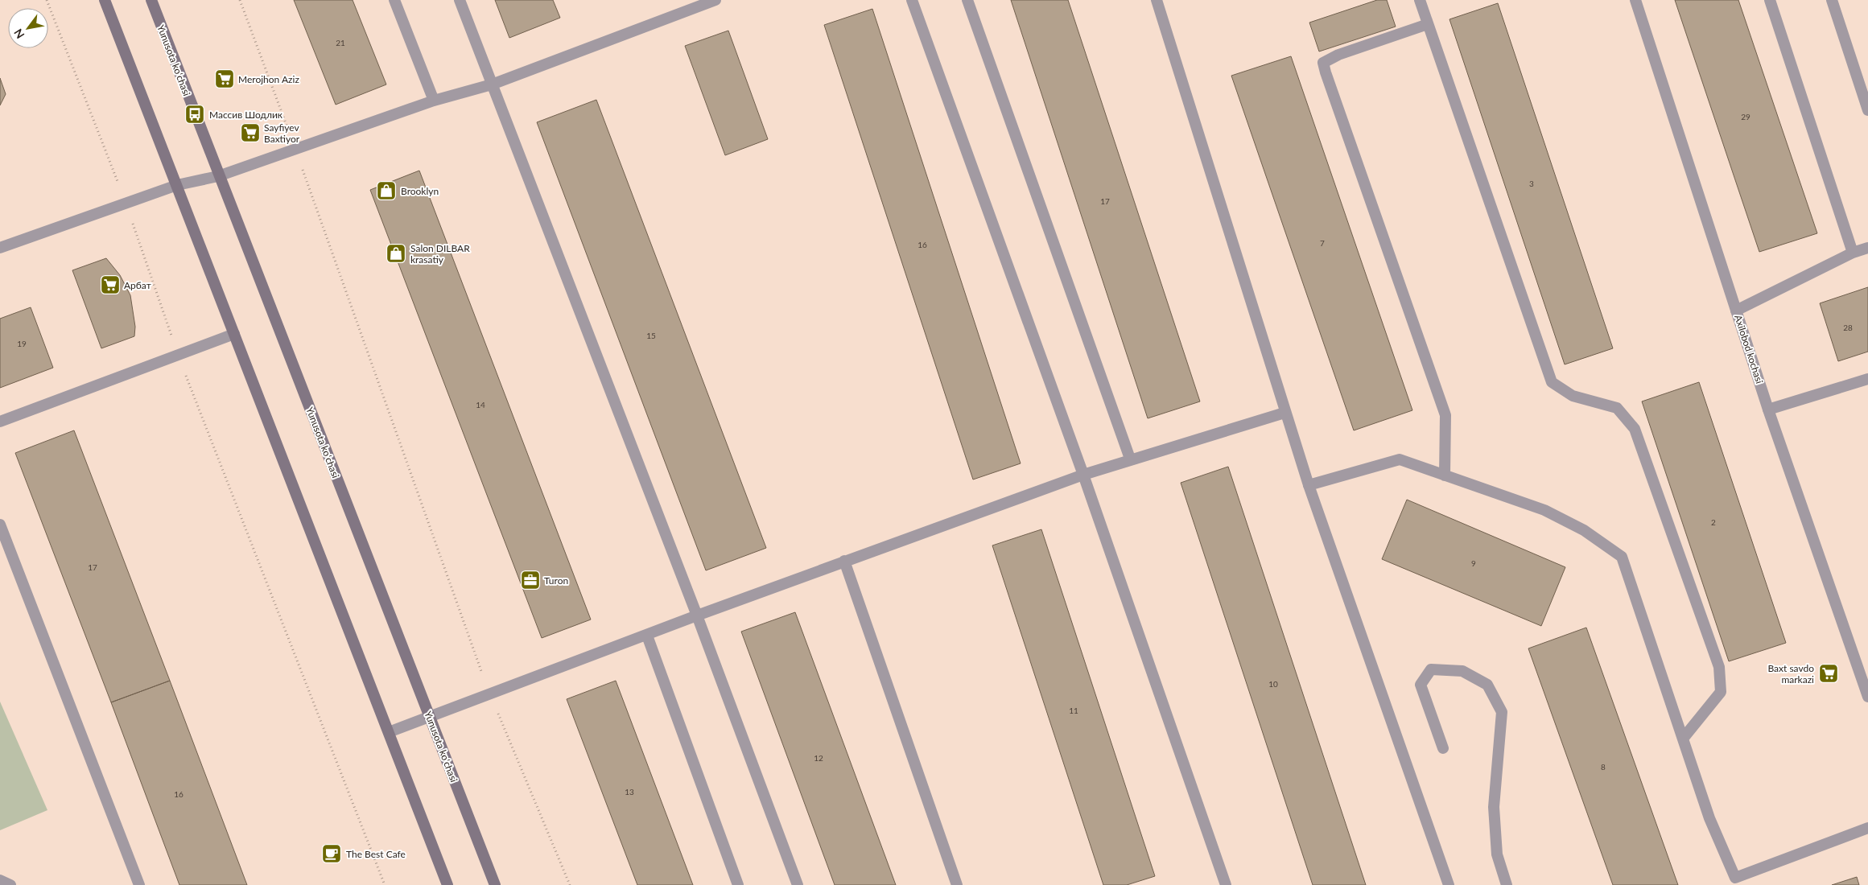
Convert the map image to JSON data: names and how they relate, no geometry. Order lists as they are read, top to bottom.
{
  "streets": {
    "main road": ["Yunusota koʻchasi"],
    "street": ["Axilobod kochasi"]
  },
  "places": {
    "supermarket": [
      "Merojhon Aziz",
      "Sayfiyev Baxtiyor",
      "Арбат",
      "Baxt savdo markazi"
    ],
    "bus stop": ["Массив Шодлик"],
    "shop": ["Brooklyn", "Salon DILBAR krasatiy"],
    "office": ["Turon"],
    "cafe": ["The Best Cafe"]
  },
  "house_numbers": [
    "21",
    "29",
    "3",
    "17",
    "7",
    "16",
    "28",
    "15",
    "19",
    "14",
    "2",
    "9",
    "17",
    "10",
    "11",
    "12",
    "8",
    "13",
    "16"
  ],
  "north": "bottom left"
}
